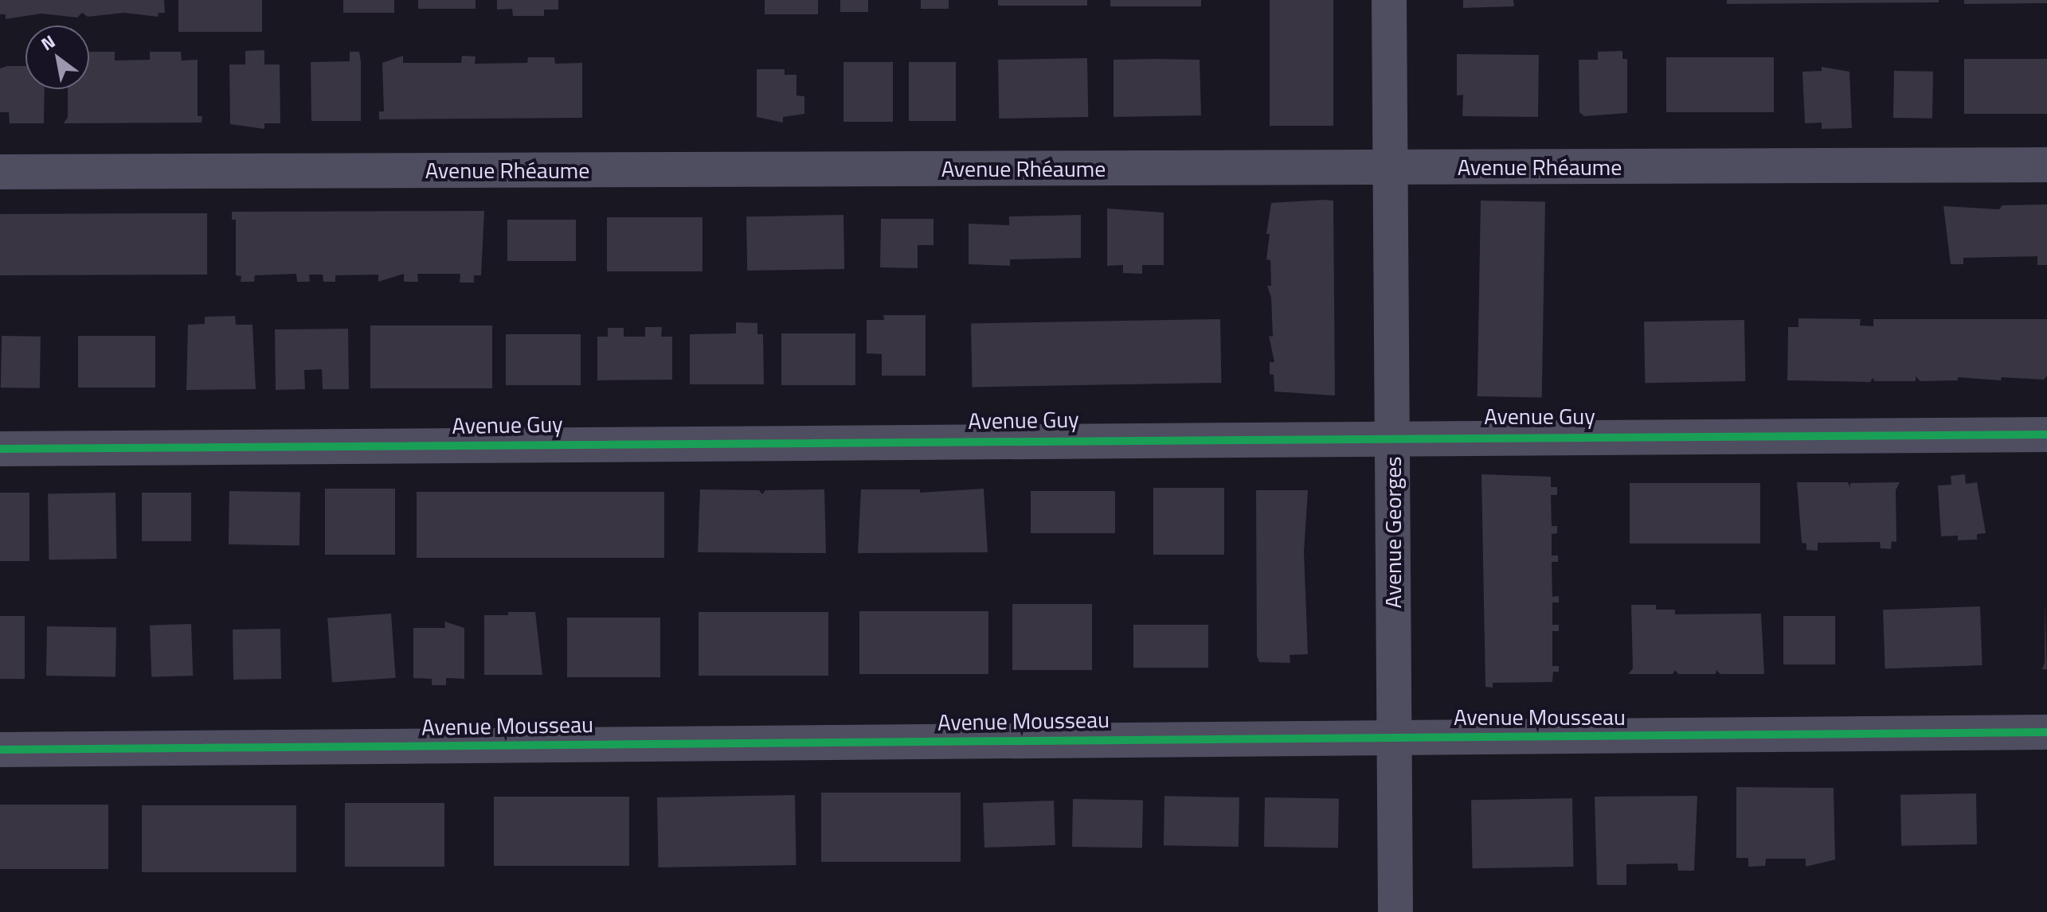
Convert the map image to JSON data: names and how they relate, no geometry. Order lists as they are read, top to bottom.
{
  "streets": {
    "street": [
      "Avenue Rhéaume",
      "Avenue Guy",
      "Avenue Georges",
      "Avenue Mousseau"
    ]
  },
  "crossings": [
    ["Avenue Rhéaume", "Avenue Georges"],
    ["Avenue Guy", "Avenue Georges"],
    ["Avenue Georges", "Avenue Mousseau"]
  ],
  "north": "top left"
}
